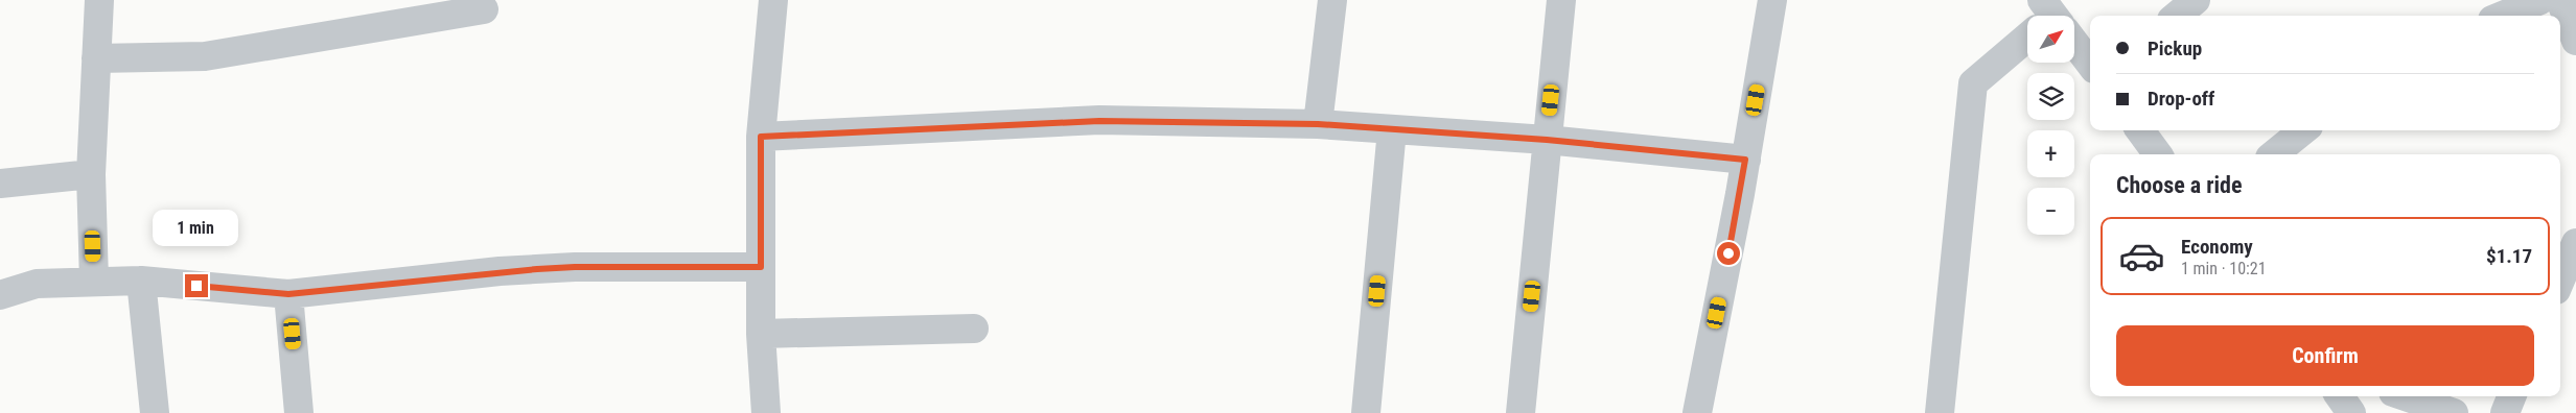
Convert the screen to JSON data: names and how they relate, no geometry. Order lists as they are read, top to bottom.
{
  "north": "top right",
  "page": {
    "map_buttons": ["+", "−"],
    "banner": ["Pickup", "Drop-off"],
    "heading": "Choose a ride",
    "bubble": "1 min",
    "list": [
      {
        "name": "Economy",
        "note": "1 min · 10:21",
        "value": "$1.17"
      }
    ],
    "buttons": "Confirm"
  }
}
